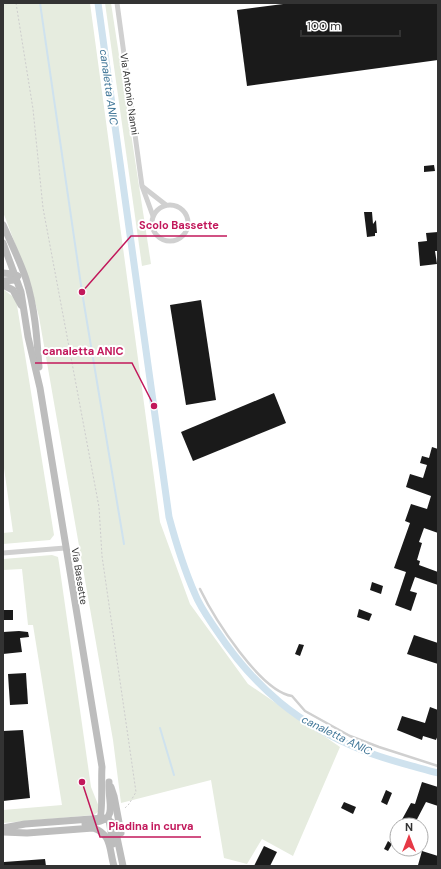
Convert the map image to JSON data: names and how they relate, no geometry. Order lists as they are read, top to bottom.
{
  "streets": {
    "main road": ["Via Bassette"],
    "street": ["Via Antonio Nanni"]
  },
  "water": ["canaletta ANIC"],
  "places": ["Scolo Bassette", "canaletta ANIC", "Piadina in curva"],
  "scale_bar": "100 m",
  "north": "top"
}
